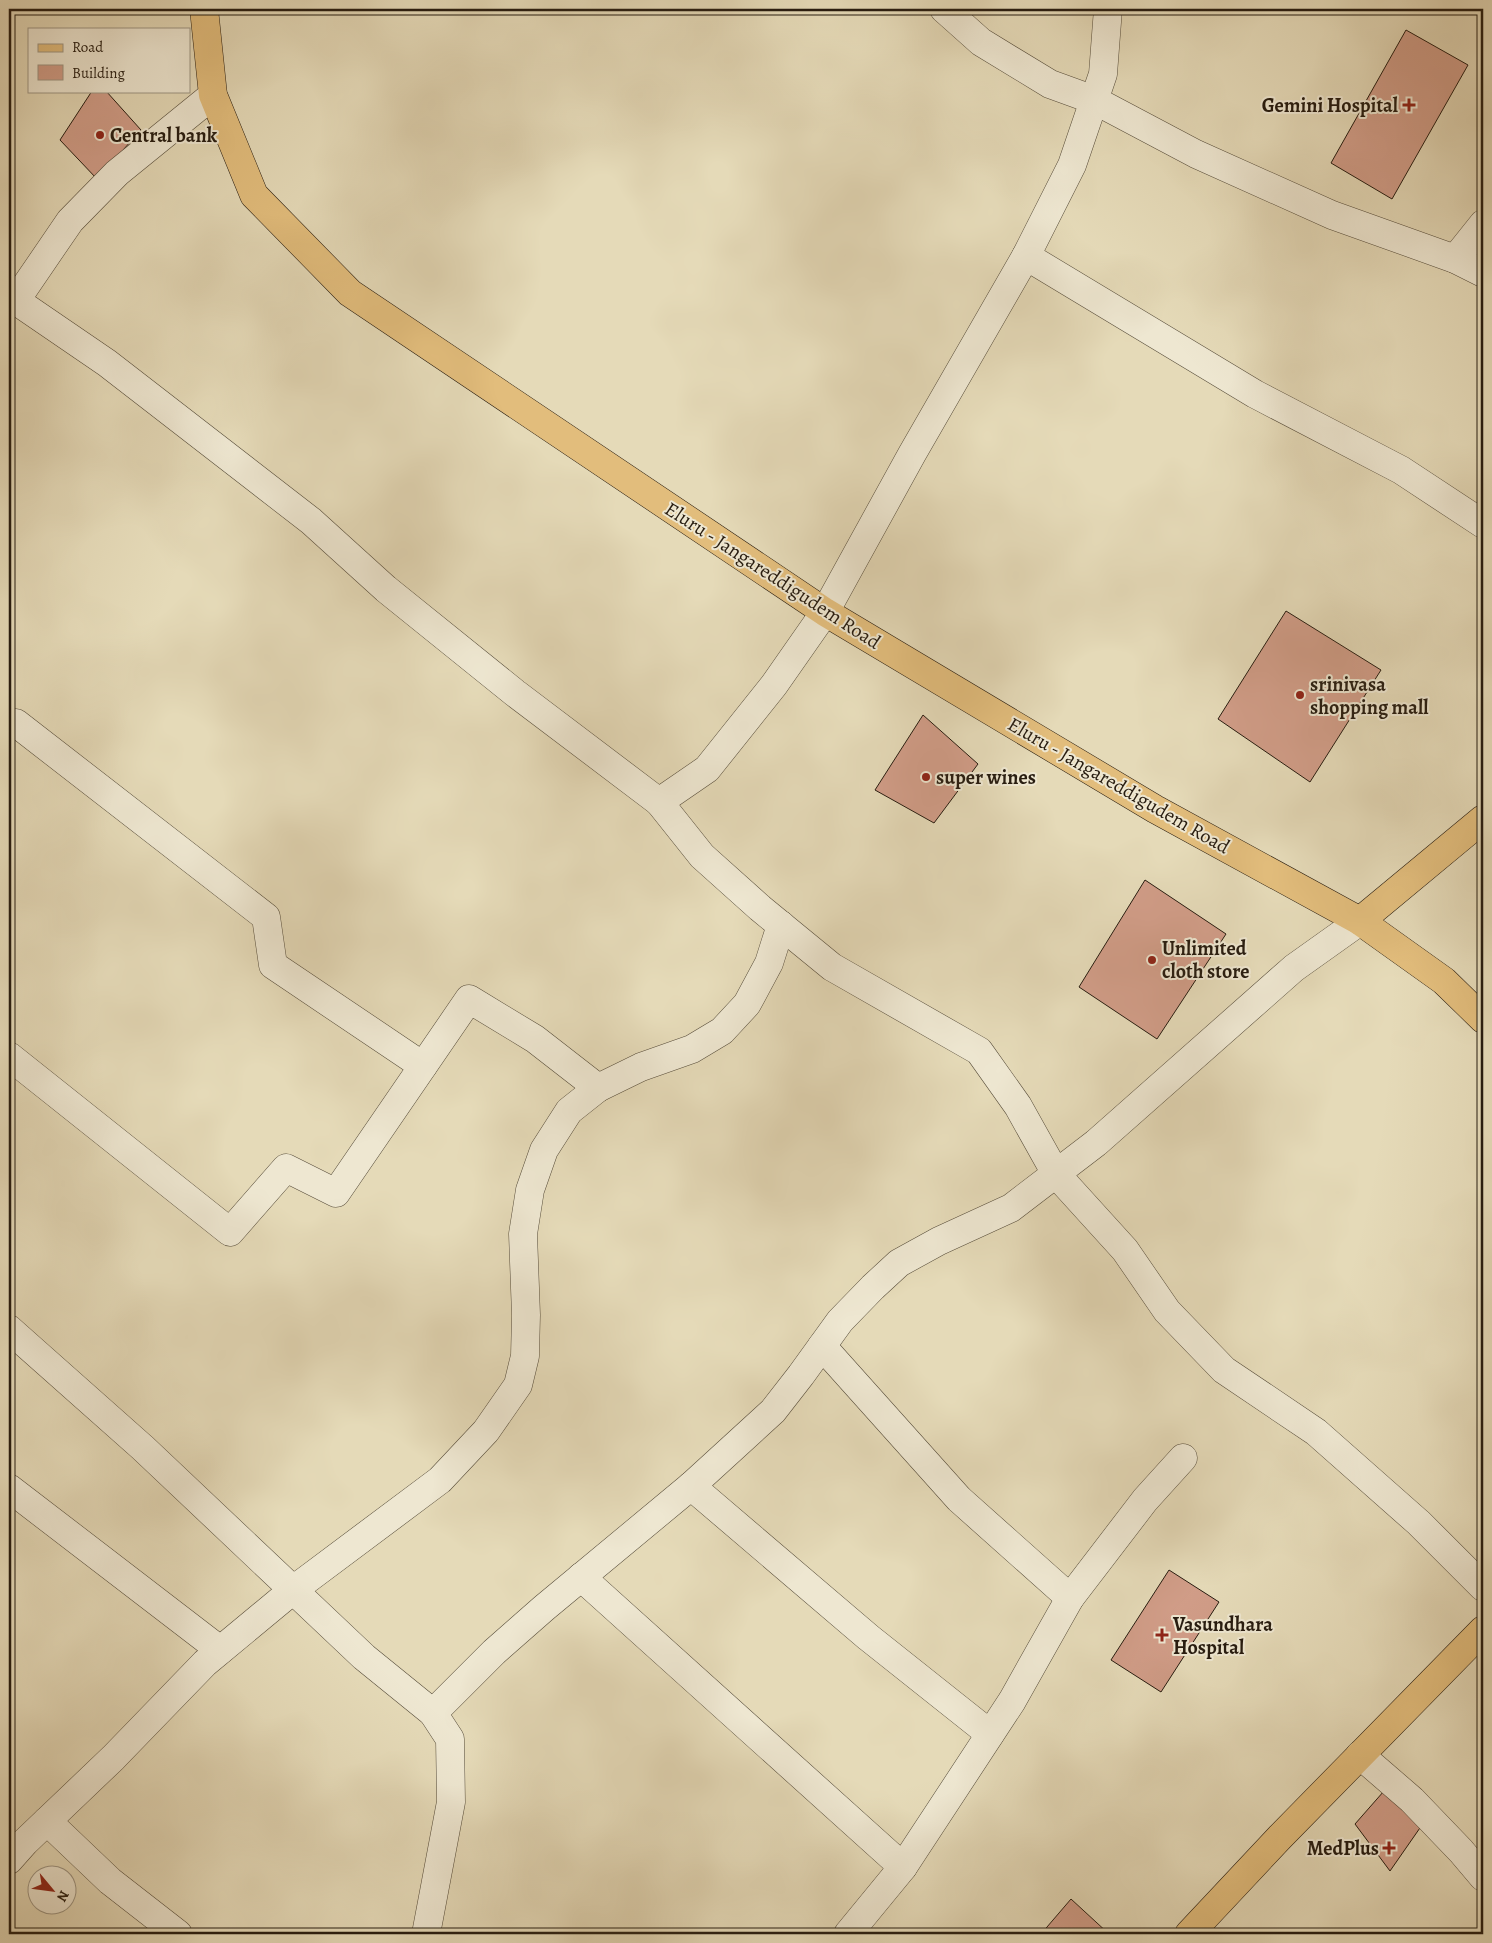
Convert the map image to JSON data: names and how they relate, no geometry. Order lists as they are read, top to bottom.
{
  "streets": {
    "main road": ["Eluru - Jangareddigudem Road"]
  },
  "places": {
    "health": ["Gemini Hospital", "Vasundhara Hospital", "MedPlus"],
    "other": [
      "Central bank",
      "srinivasa shopping mall",
      "super wines",
      "Unlimited cloth store"
    ]
  },
  "legend": ["Road", "Building"],
  "north": "bottom right"
}
